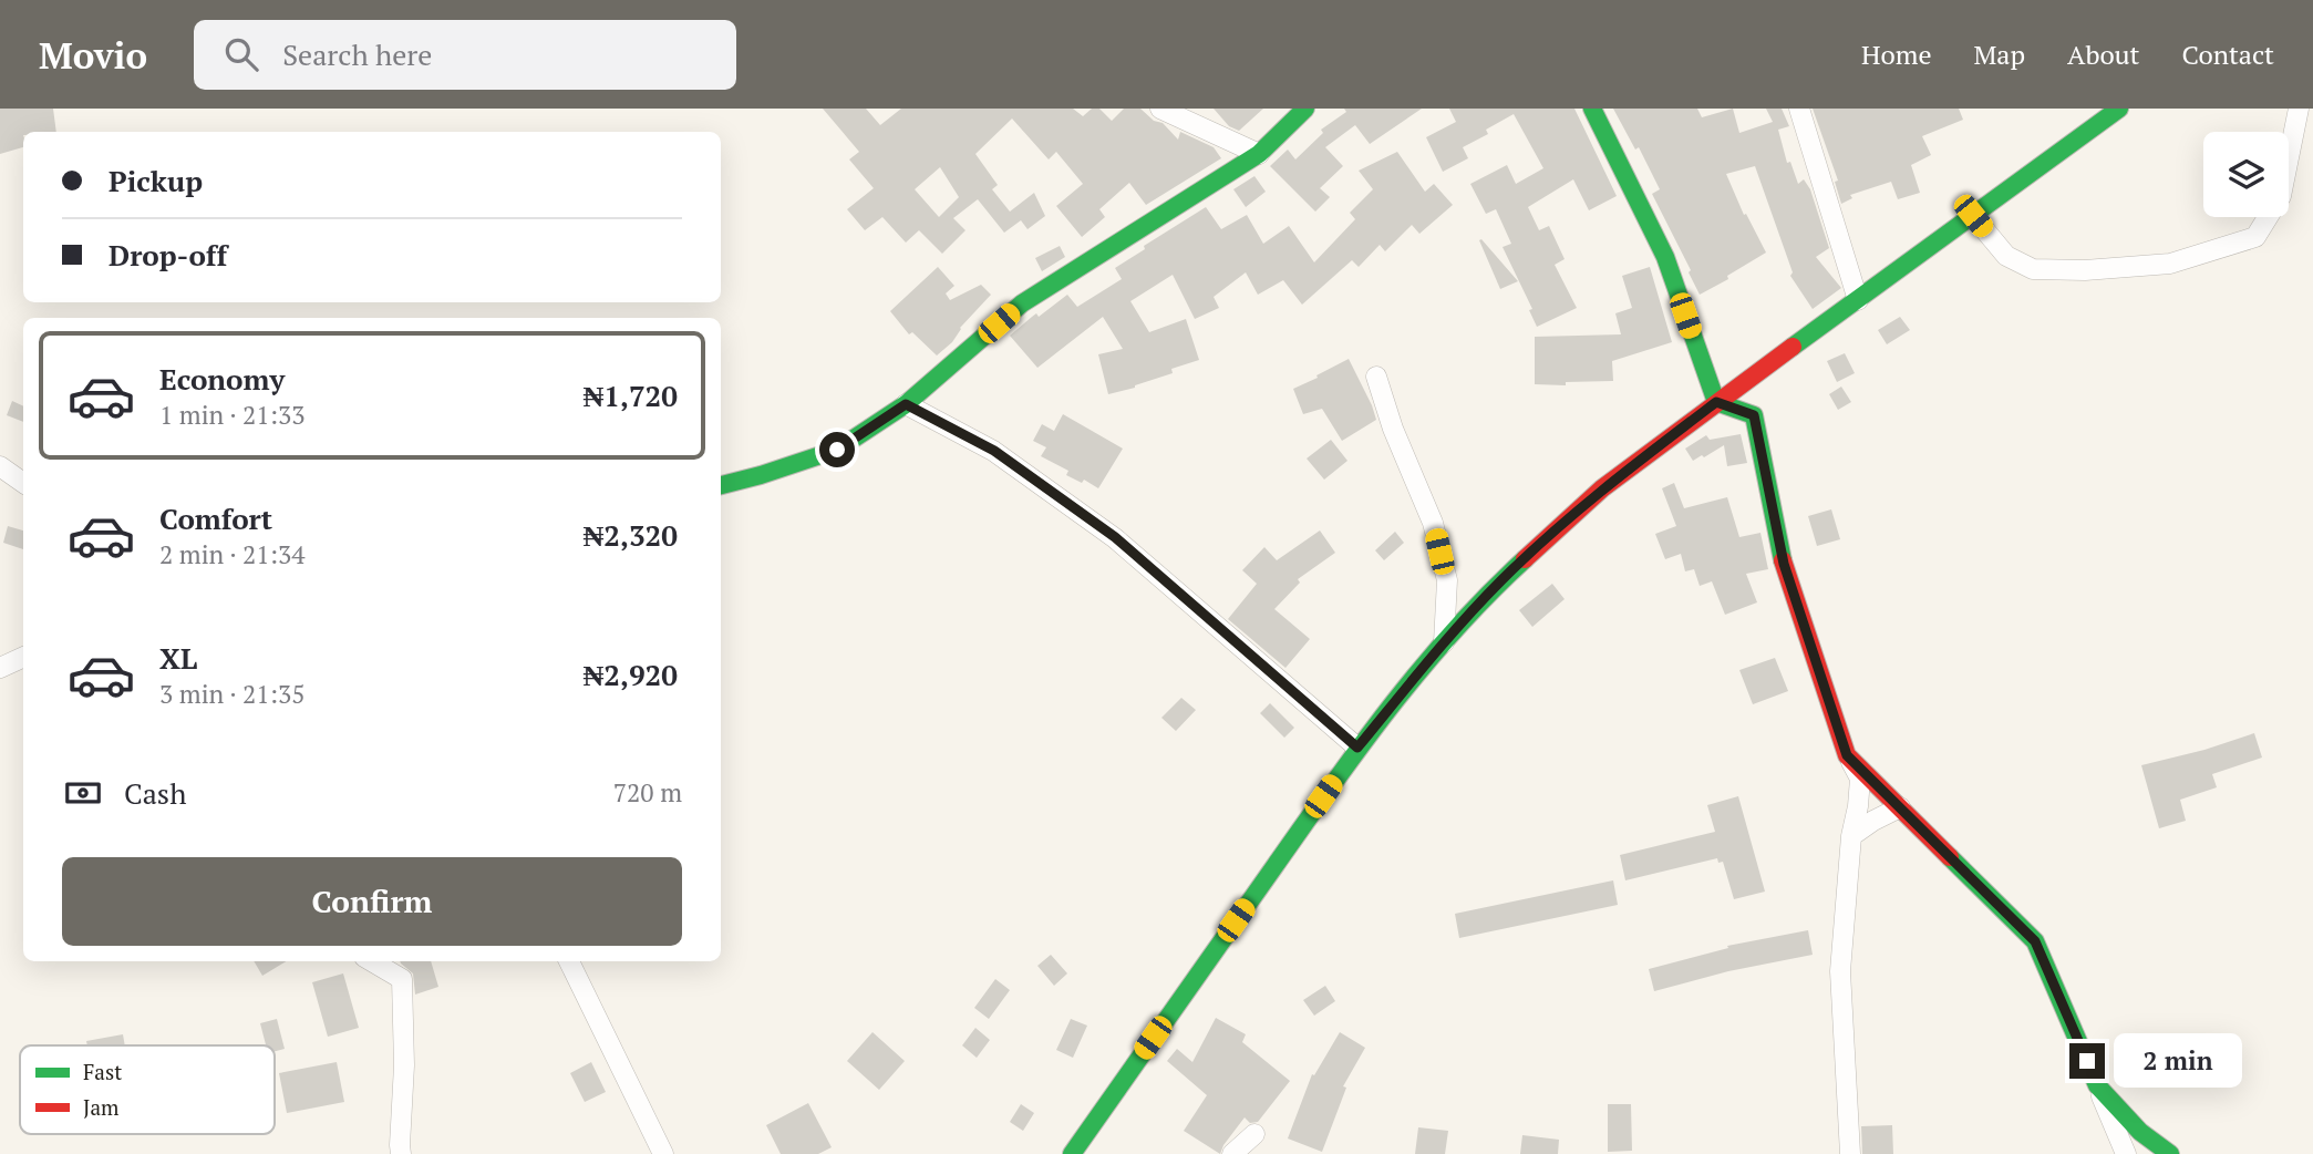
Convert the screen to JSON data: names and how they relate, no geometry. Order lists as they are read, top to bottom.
{
  "legend": ["Fast", "Jam"],
  "page": {
    "header": "Movio",
    "search": "Search here",
    "nav": [
      "Home",
      "Map",
      "About",
      "Contact"
    ],
    "banner": ["Pickup", "Drop-off"],
    "list": [
      {
        "name": "Economy",
        "note": "1 min · 21:33",
        "value": "₦1,720"
      },
      {
        "name": "Comfort",
        "note": "2 min · 21:34",
        "value": "₦2,320"
      },
      {
        "name": "XL",
        "note": "3 min · 21:35",
        "value": "₦2,920"
      }
    ],
    "pay": ["Cash", "720 m"],
    "buttons": "Confirm",
    "bubble": "2 min"
  }
}
